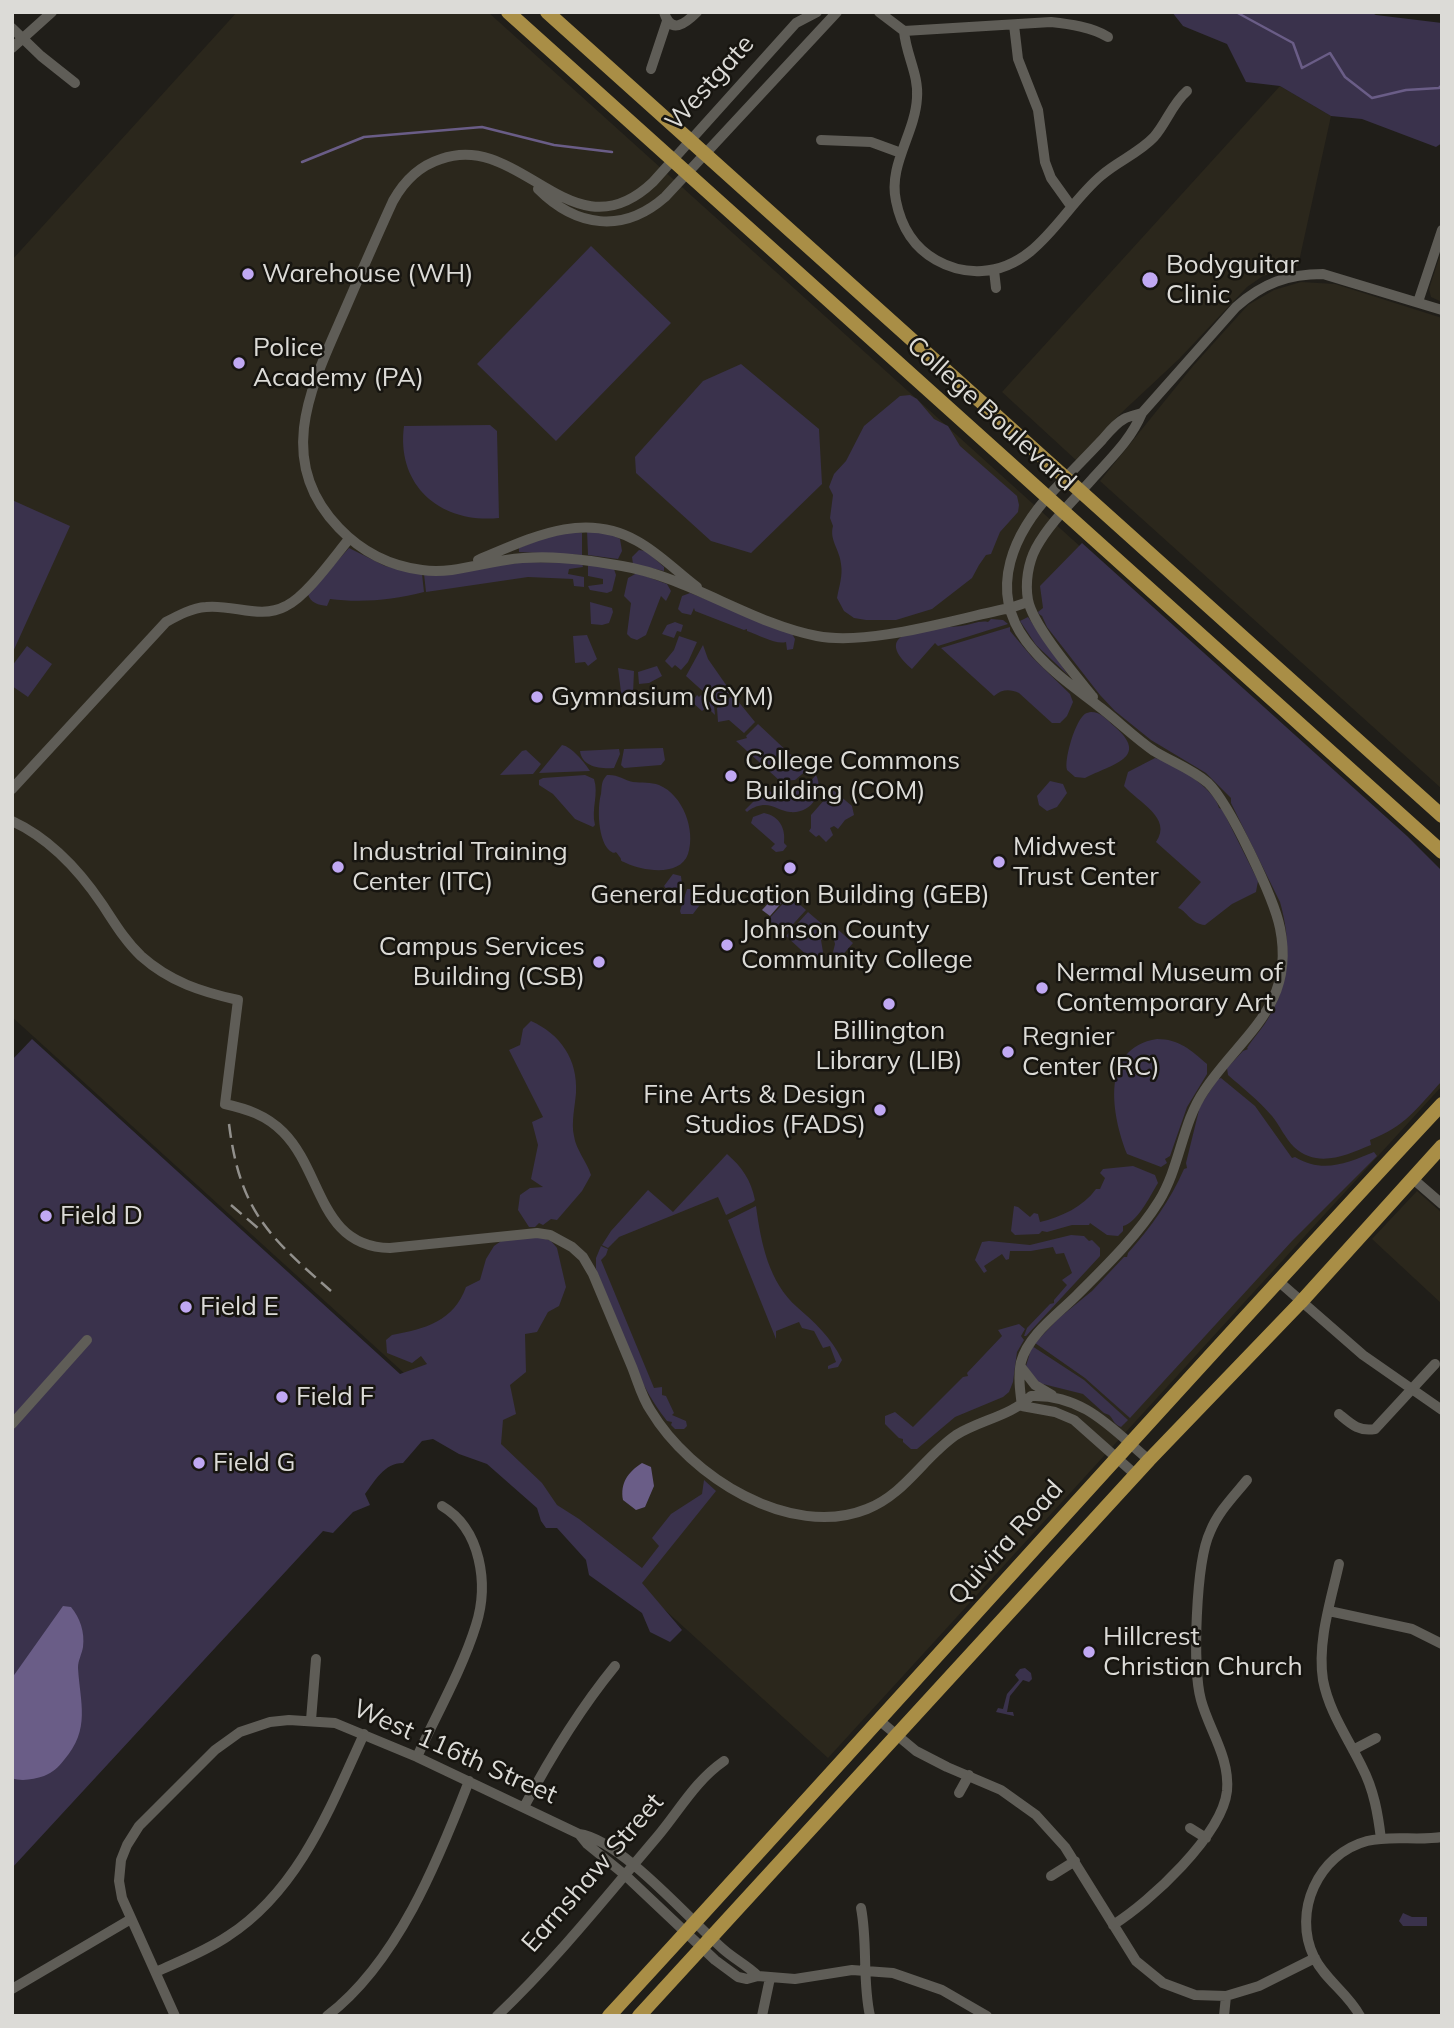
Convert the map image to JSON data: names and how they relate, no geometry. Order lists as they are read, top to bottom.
{
  "streets": {
    "main road": ["College Boulevard", "Quivira Road"],
    "street": ["Westgate", "West 116th Street", "Earnshaw Street"]
  },
  "crossings": [
    ["Westgate", "College Boulevard"],
    ["Quivira Road", "West 116th Street"],
    ["West 116th Street", "Earnshaw Street"]
  ],
  "places": [
    "Warehouse (WH)",
    "Bodyguitar Clinic",
    "Police Academy (PA)",
    "Gymnasium (GYM)",
    "College Commons Building (COM)",
    "Midwest Trust Center",
    "Industrial Training Center (ITC)",
    "General Education Building (GEB)",
    "Johnson County Community College",
    "Campus Services Building (CSB)",
    "Nermal Museum of Contemporary Art",
    "Billington Library (LIB)",
    "Regnier Center (RC)",
    "Fine Arts & Design Studios (FADS)",
    "Field D",
    "Field E",
    "Field F",
    "Field G",
    "Hillcrest Christian Church"
  ]
}
